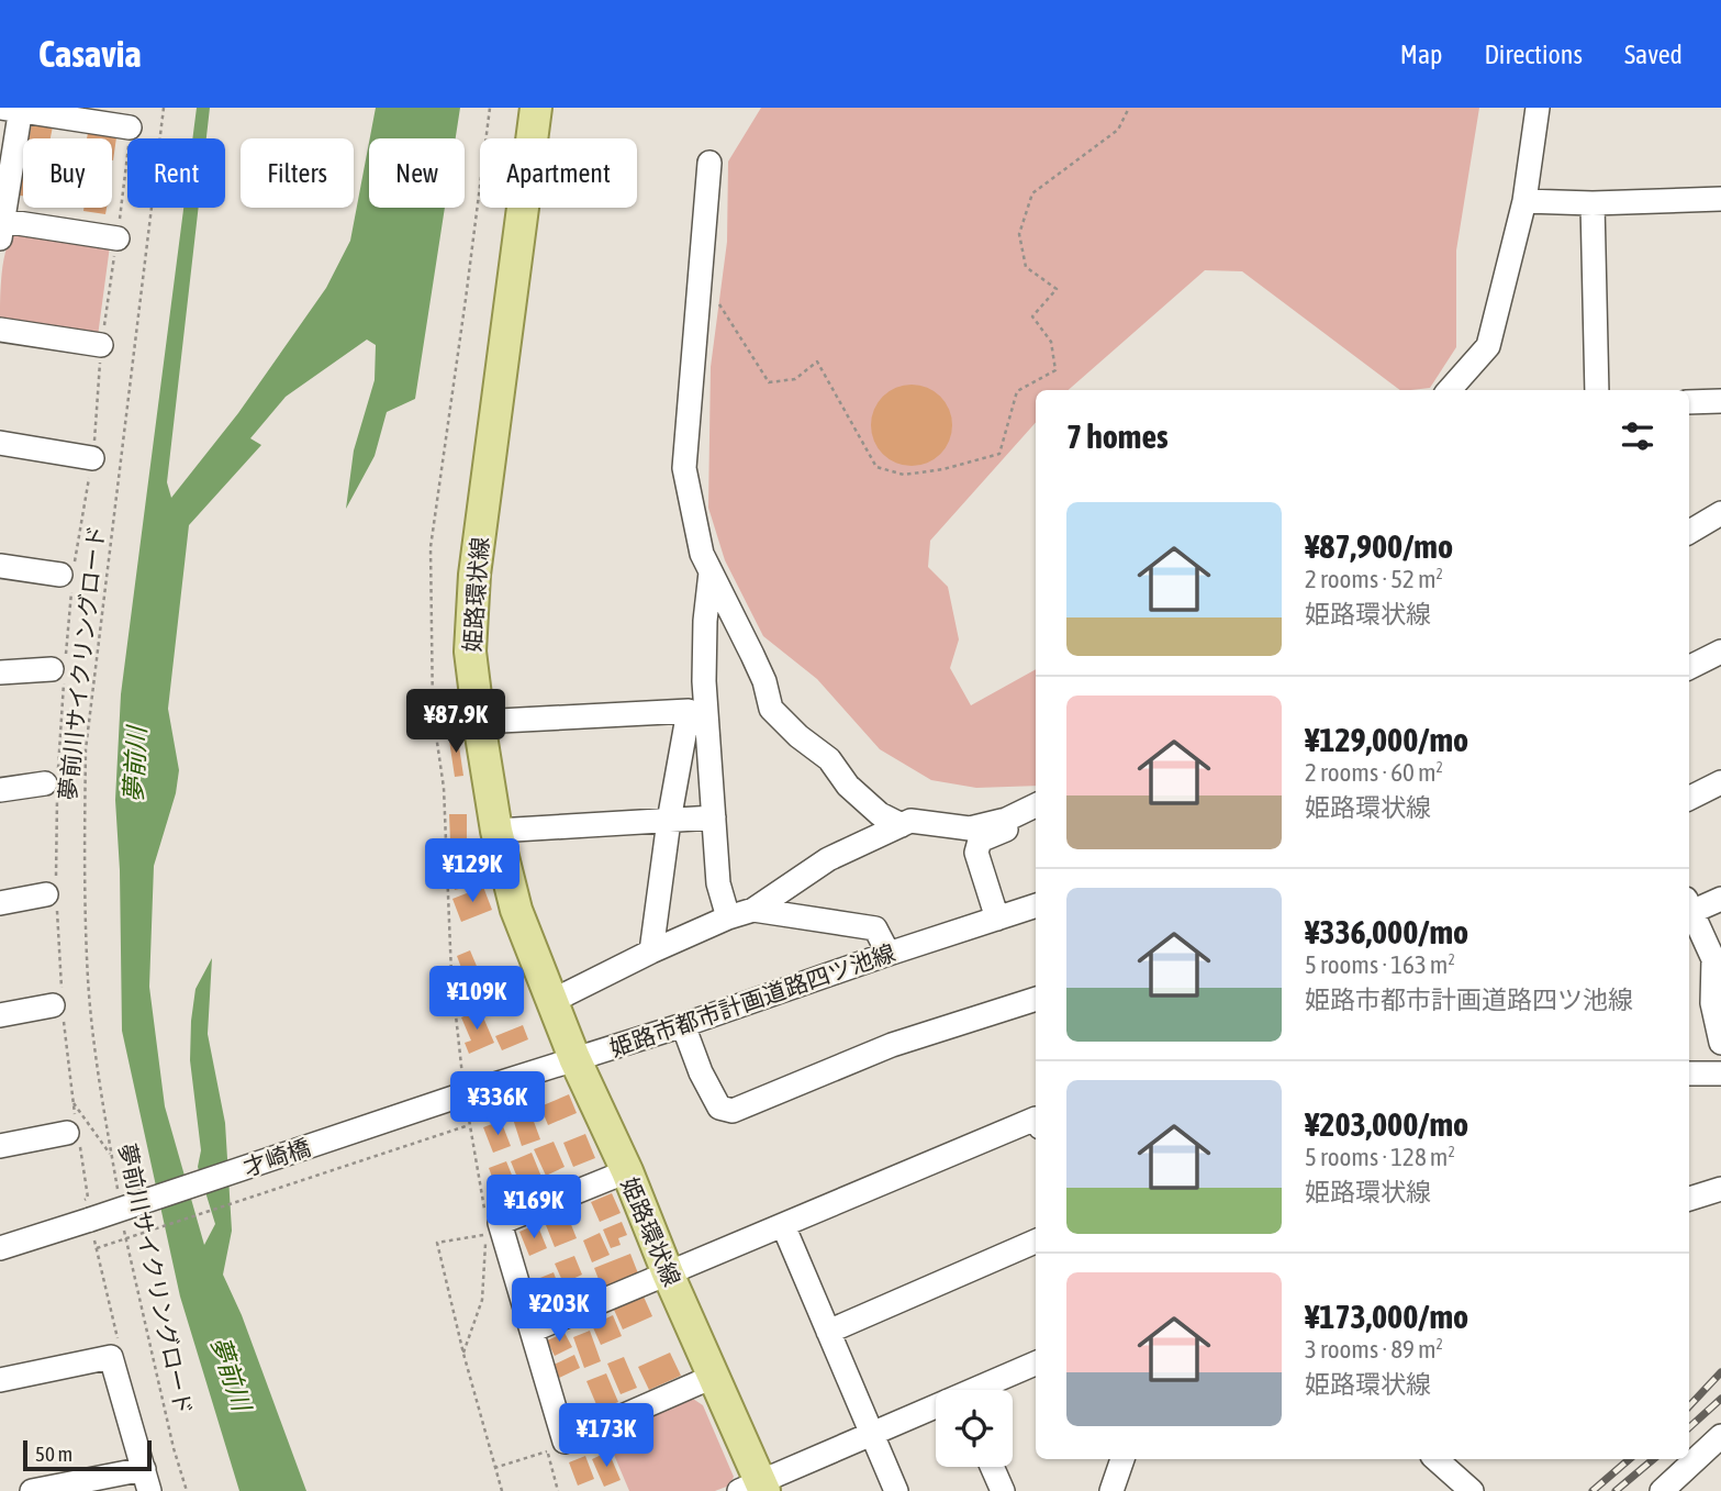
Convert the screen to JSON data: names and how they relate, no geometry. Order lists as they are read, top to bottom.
{
  "streets": {
    "main road": ["姫路環状線"],
    "street": ["姫路市都市計画道路四ツ池線", "才崎橋"],
    "path": ["夢前川サイクリングロード"]
  },
  "crossings": [
    ["姫路環状線", "姫路市都市計画道路四ツ池線"],
    ["姫路市都市計画道路四ツ池線", "才崎橋"]
  ],
  "water": ["夢前川"],
  "scale_bar": "50 m",
  "page": {
    "header": "Casavia",
    "nav": ["Map", "Directions", "Saved"],
    "chip": [
      "Buy",
      "Rent",
      "Filters",
      "New",
      "Apartment"
    ],
    "heading": "7 homes",
    "list": [
      {
        "name": "¥87,900/mo",
        "note": "2 rooms · 52 m² · 姫路環状線"
      },
      {
        "name": "¥129,000/mo",
        "note": "2 rooms · 60 m² · 姫路環状線"
      },
      {
        "name": "¥336,000/mo",
        "note": "5 rooms · 163 m² · 姫路市都市計画道路四ツ池線"
      },
      {
        "name": "¥203,000/mo",
        "note": "5 rooms · 128 m² · 姫路環状線"
      },
      {
        "name": "¥173,000/mo",
        "note": "3 rooms · 89 m² · 姫路環状線"
      }
    ],
    "price": [
      "¥87.9K",
      "¥129K",
      "¥109K",
      "¥336K",
      "¥169K",
      "¥203K",
      "¥173K"
    ],
    "scale": "50 m"
  }
}
